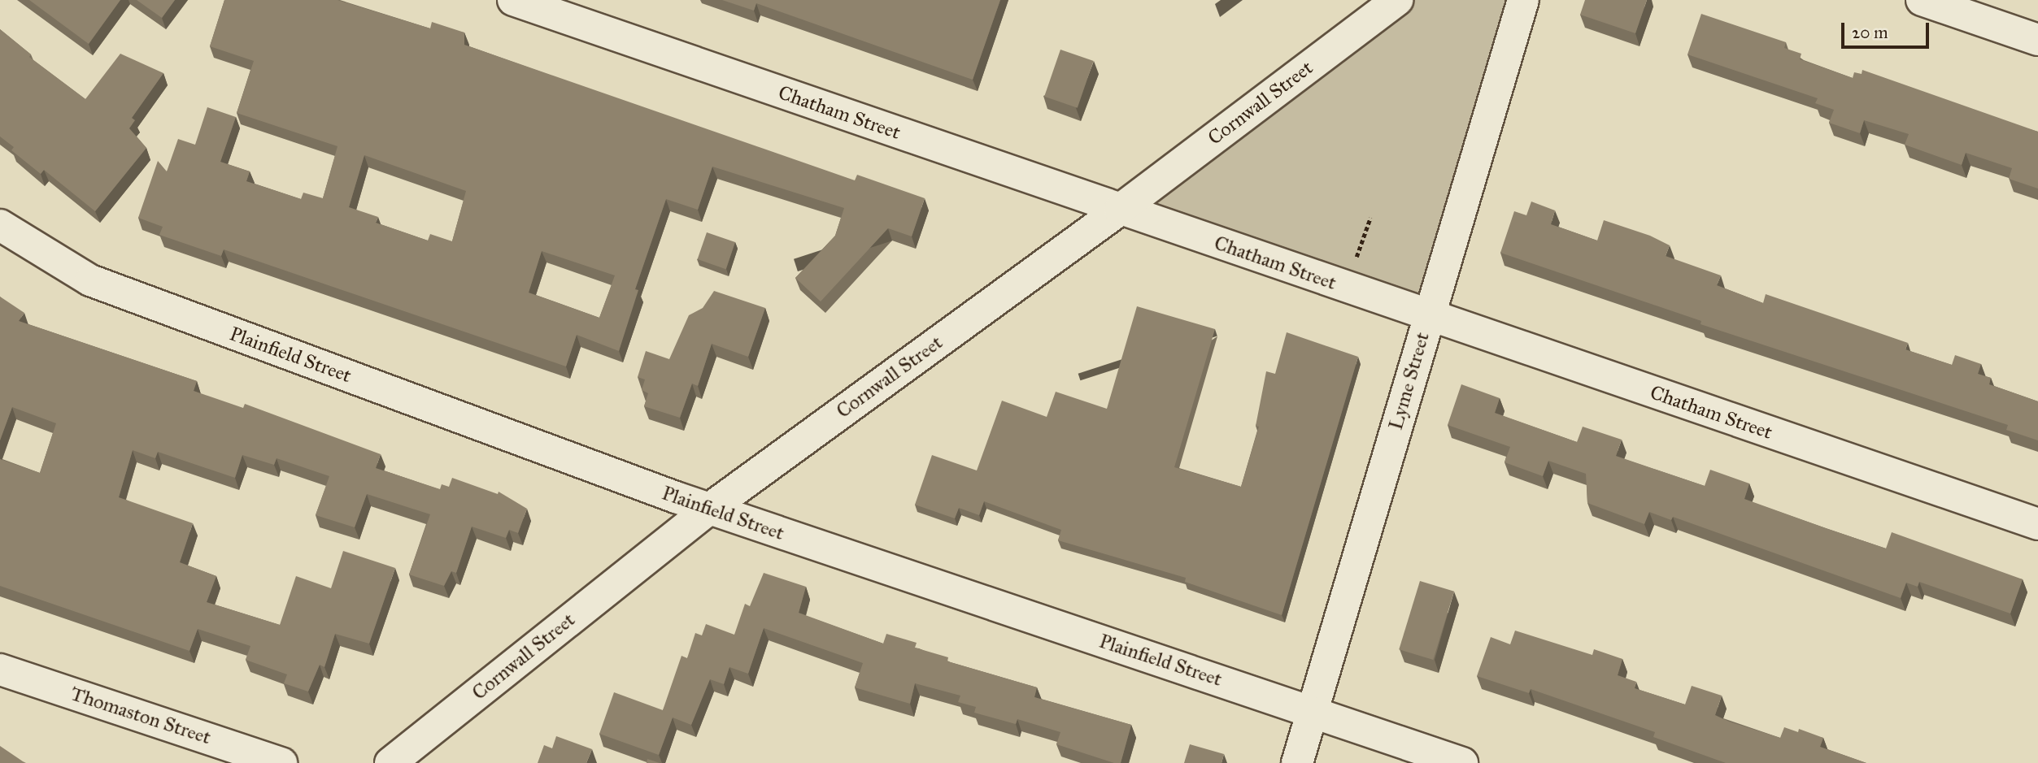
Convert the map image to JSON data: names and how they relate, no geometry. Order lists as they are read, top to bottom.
{
  "streets": {
    "street": [
      "Cornwall Street",
      "Chatham Street",
      "Plainfield Street",
      "Lyme Street",
      "Thomaston Street"
    ]
  },
  "crossings": [
    ["Cornwall Street", "Chatham Street"],
    ["Cornwall Street", "Plainfield Street"],
    ["Chatham Street", "Lyme Street"],
    ["Plainfield Street", "Lyme Street"]
  ],
  "scale_bar": "20 m"
}
